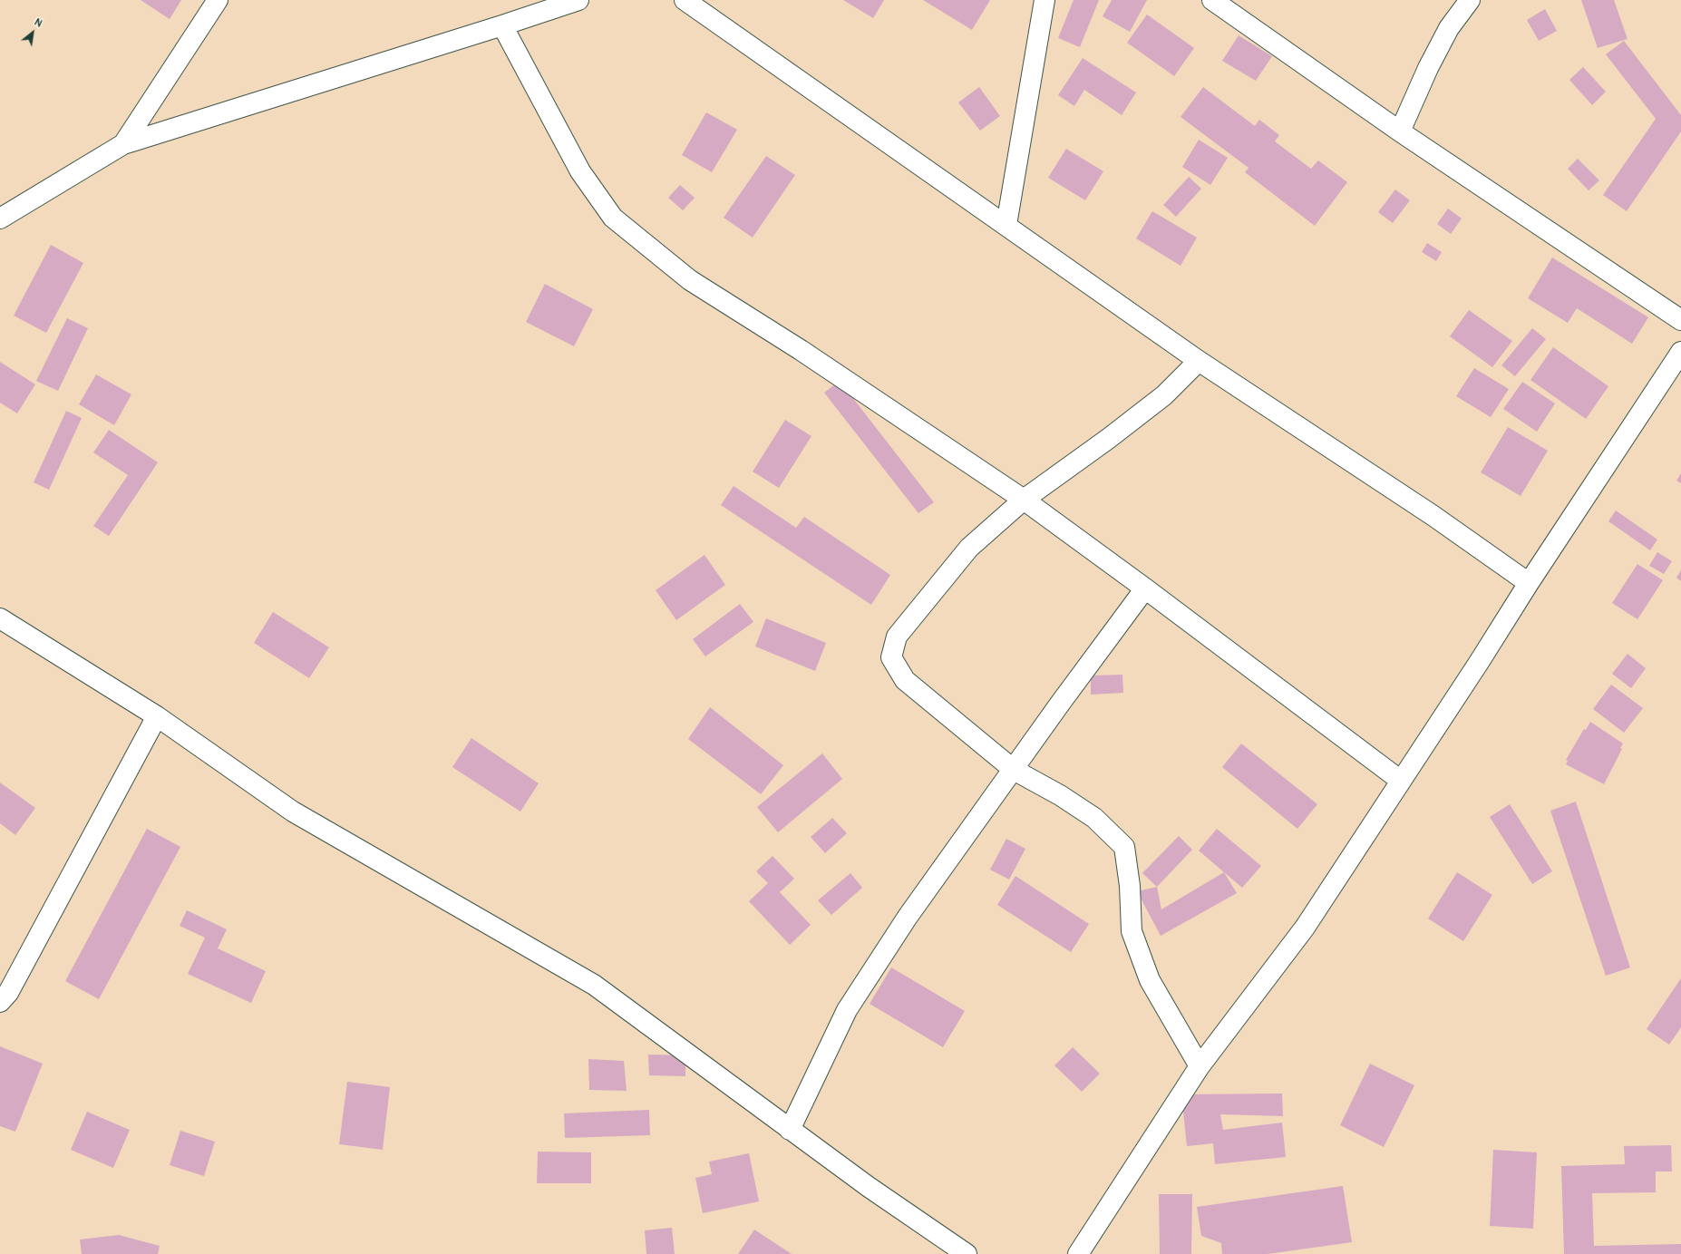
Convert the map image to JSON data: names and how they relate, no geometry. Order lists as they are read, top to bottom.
{
  "north": "top right"
}
